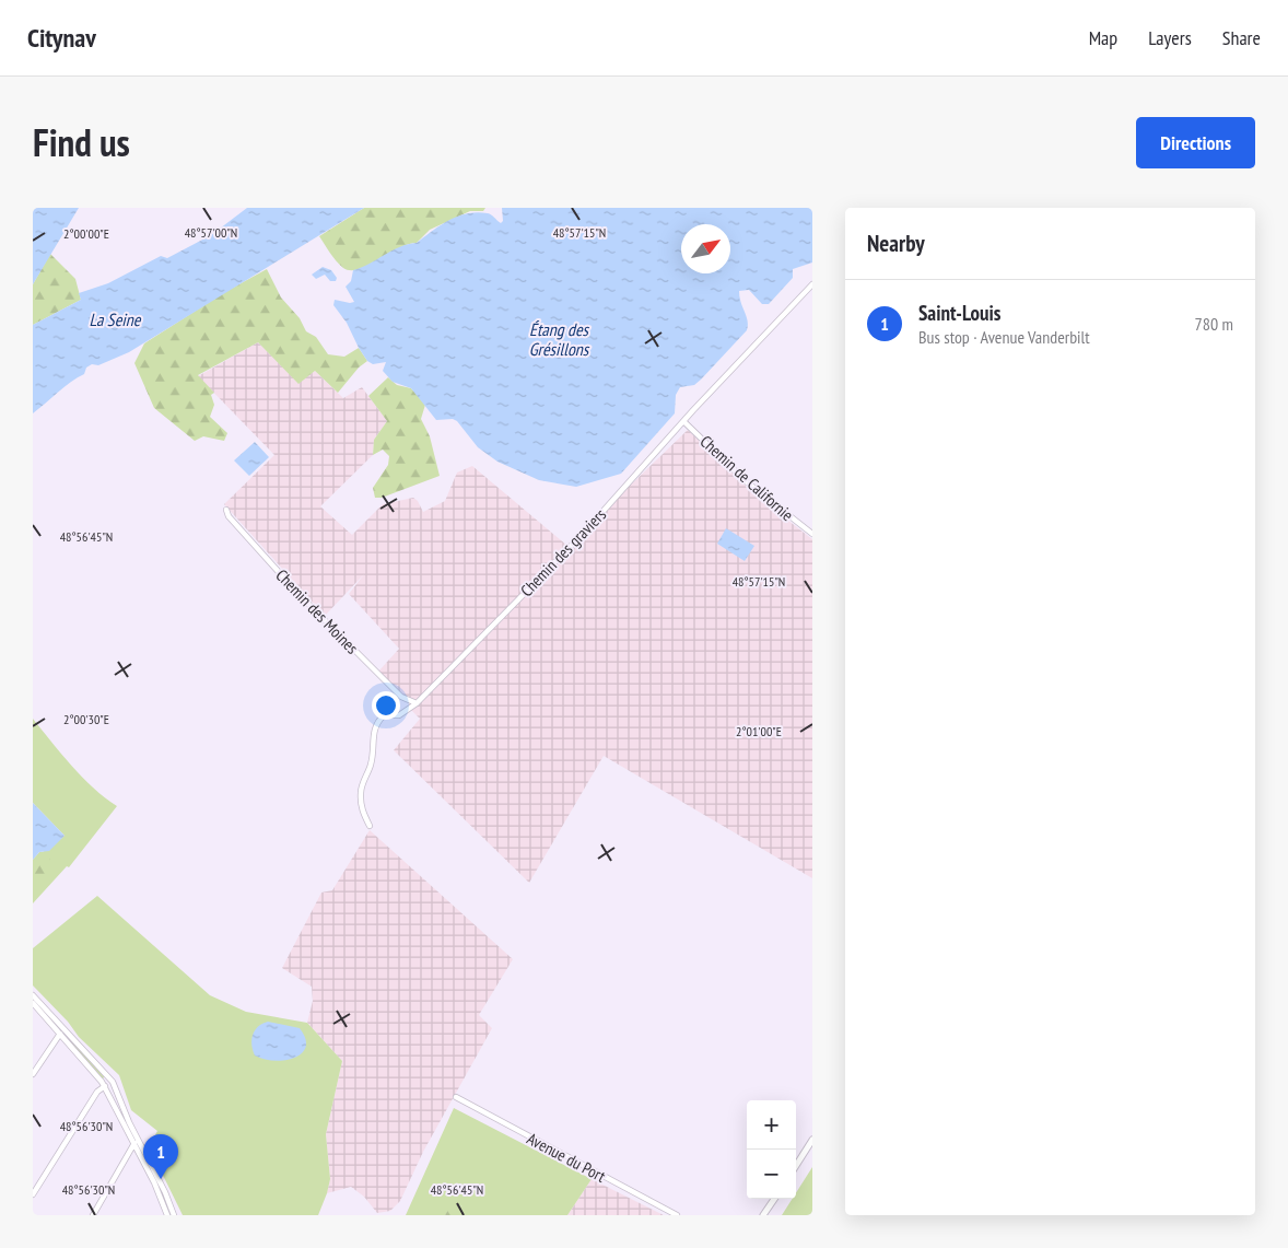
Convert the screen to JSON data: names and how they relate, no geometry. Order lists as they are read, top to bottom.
{
  "streets": {
    "street": [
      "Chemin de Californie",
      "Chemin des graviers",
      "Chemin des Moines",
      "Avenue du Port"
    ]
  },
  "crossings": [
    ["Chemin de Californie", "Chemin des graviers"],
    ["Chemin des graviers", "Chemin des Moines"]
  ],
  "water": ["La Seine", "Étang des Grésillons"],
  "north": "top right",
  "page": {
    "header": "Citynav",
    "nav": ["Map", "Layers", "Share"],
    "title": "Find us",
    "buttons": "Directions",
    "heading": "Nearby",
    "list": [
      {
        "mark": "1",
        "name": "Saint-Louis",
        "note": "Bus stop · Avenue Vanderbilt",
        "value": "780 m"
      }
    ],
    "map_buttons": ["+", "−"],
    "pins": "1"
  },
  "coordinates": [
    "48°57'00\"N",
    "48°57'15\"N",
    "2°00'00\"E",
    "48°56'45\"N",
    "2°00'30\"E",
    "2°01'00\"E",
    "48°56'30\"N"
  ]
}
